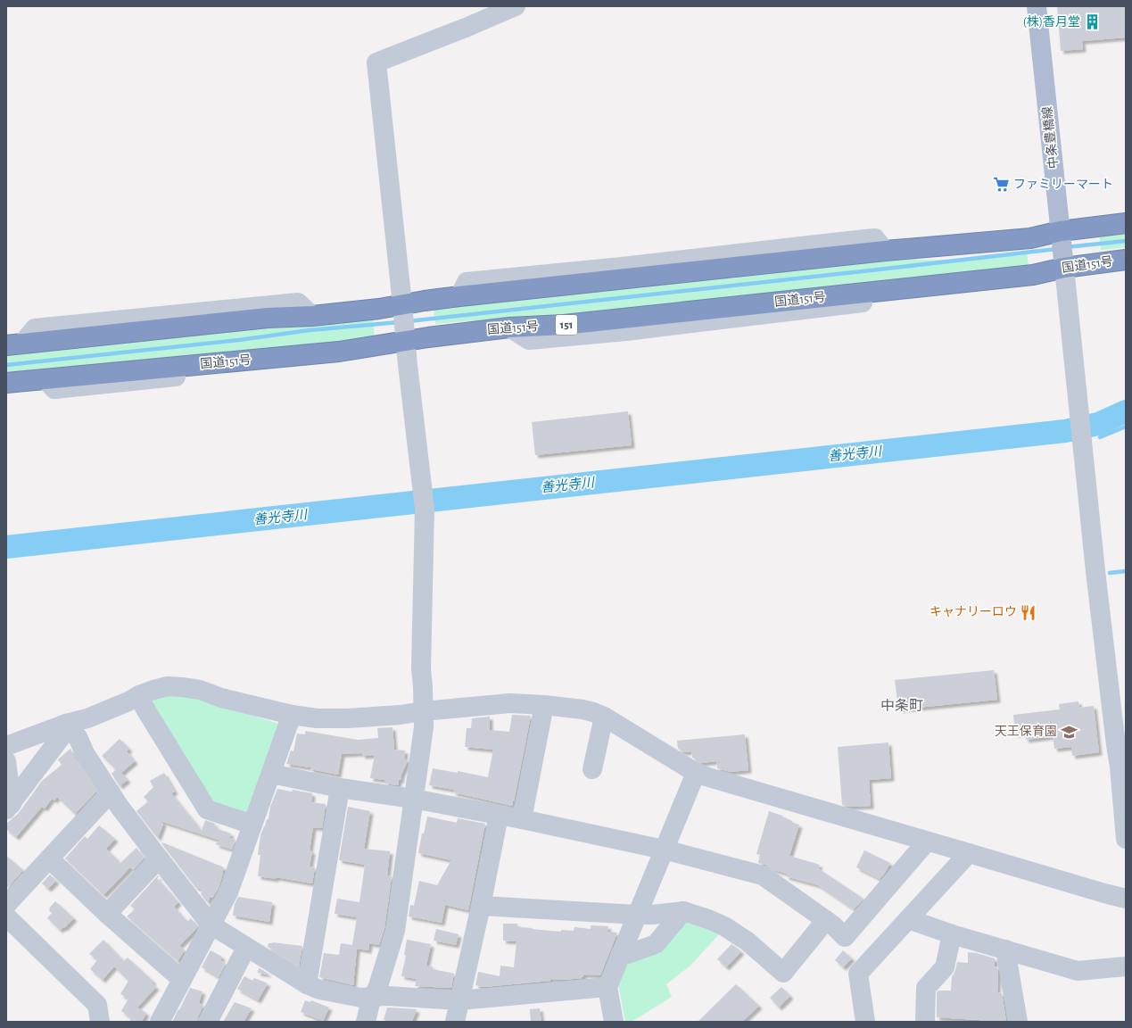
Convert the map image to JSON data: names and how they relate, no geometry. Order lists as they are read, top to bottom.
{
  "streets": {
    "highway": ["国道151号", "151"],
    "main road": ["中条豊橋線"]
  },
  "crossings": [
    ["中条豊橋線", "国道151号"]
  ],
  "districts": ["中条町"],
  "water": ["善光寺川"],
  "places": {
    "building": ["(株)香月堂"],
    "supermarket": ["ファミリーマート"],
    "restaurant": ["キャナリーロウ"],
    "school or university": ["天王保育園"]
  }
}
